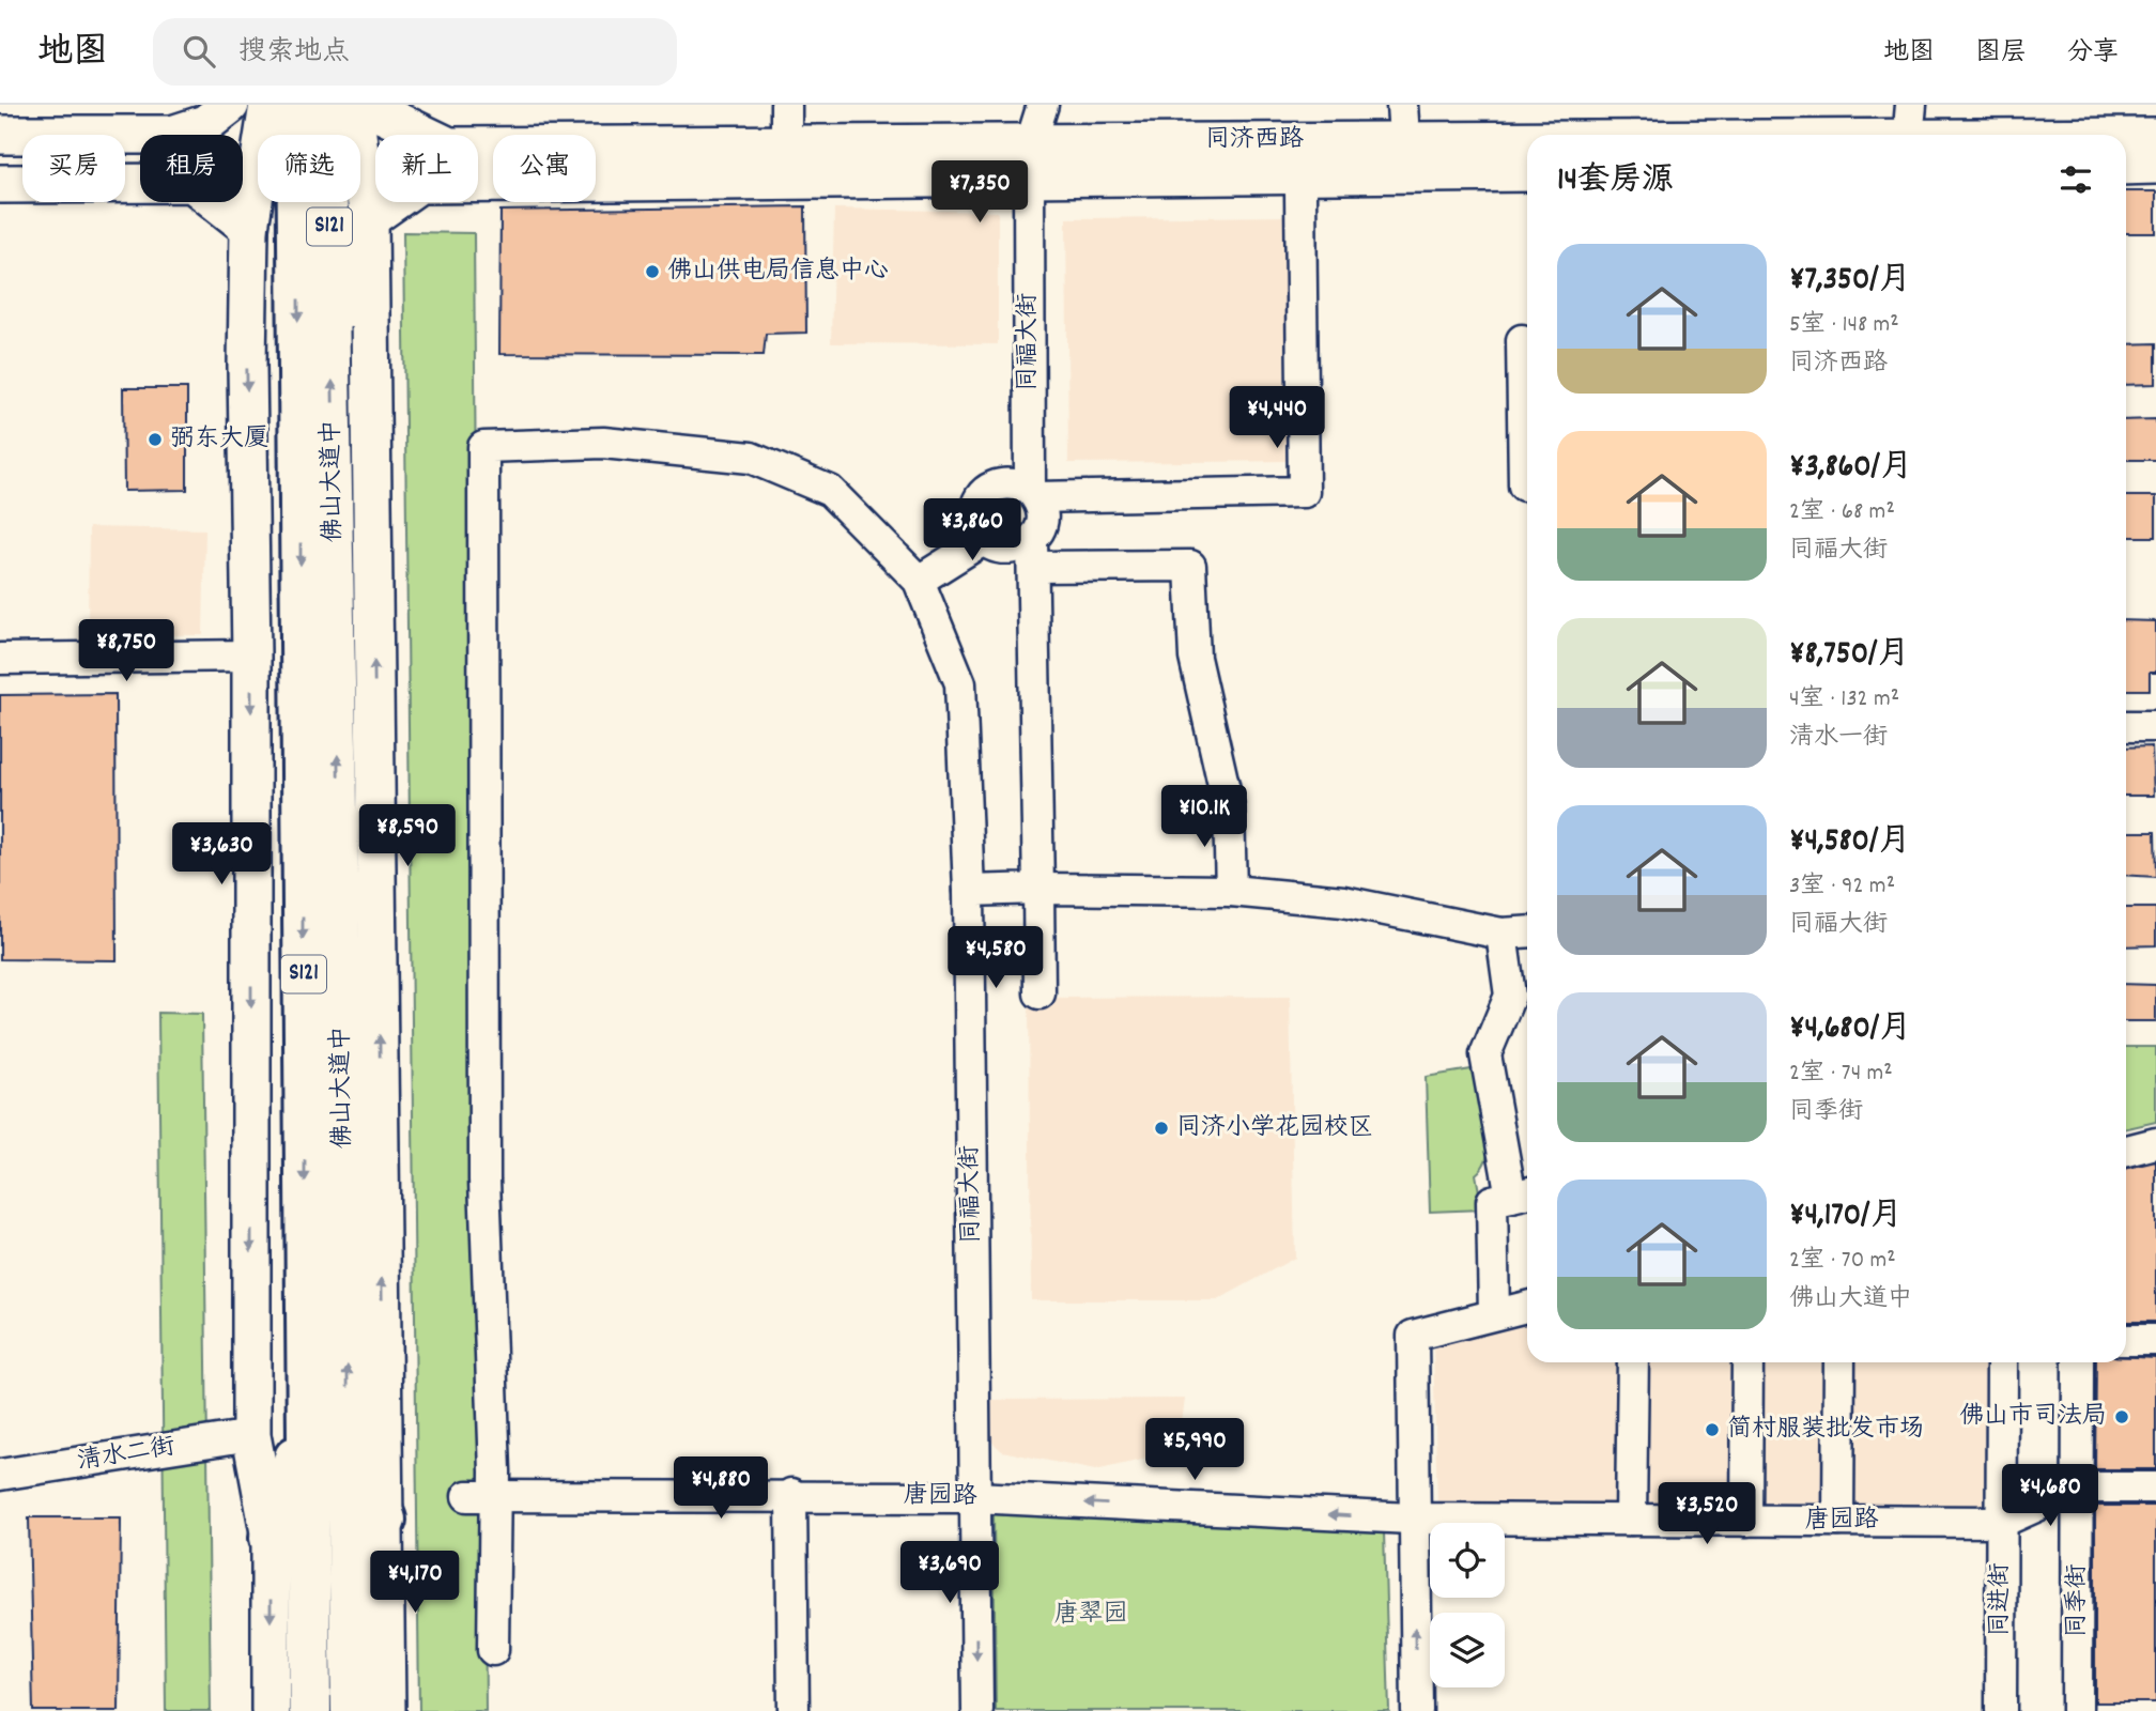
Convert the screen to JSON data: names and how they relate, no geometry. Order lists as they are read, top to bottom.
{
  "streets": {
    "highway": ["S121", "佛山大道中"],
    "main road": ["同济西路"],
    "street": [
      "同福大街",
      "清水二街",
      "唐园路",
      "同进街",
      "同季街"
    ]
  },
  "crossings": [
    ["同济西路", "同福大街"],
    ["同福大街", "唐园路"],
    ["唐园路", "同进街"]
  ],
  "parks": ["唐翠园"],
  "places": [
    "佛山供电局信息中心",
    "弼东大厦",
    "同济小学花园校区",
    "佛山市司法局",
    "简村服装批发市场"
  ],
  "page": {
    "header": "地图",
    "search": "搜索地点",
    "nav": ["地图", "图层", "分享"],
    "chip": [
      "买房",
      "租房",
      "筛选",
      "新上",
      "公寓"
    ],
    "heading": "14套房源",
    "price": [
      "¥7,350",
      "¥4,440",
      "¥3,860",
      "¥8,750",
      "¥10.1K",
      "¥8,590",
      "¥3,630",
      "¥4,580",
      "¥5,990",
      "¥4,880",
      "¥4,680",
      "¥3,520",
      "¥3,690",
      "¥4,170"
    ],
    "list": [
      {
        "name": "¥7,350/月",
        "note": "5室 · 148 m² · 同济西路"
      },
      {
        "name": "¥3,860/月",
        "note": "2室 · 68 m² · 同福大街"
      },
      {
        "name": "¥8,750/月",
        "note": "4室 · 132 m² · 清水一街"
      },
      {
        "name": "¥4,580/月",
        "note": "3室 · 92 m² · 同福大街"
      },
      {
        "name": "¥4,680/月",
        "note": "2室 · 74 m² · 同季街"
      },
      {
        "name": "¥4,170/月",
        "note": "2室 · 70 m² · 佛山大道中"
      }
    ]
  }
}
